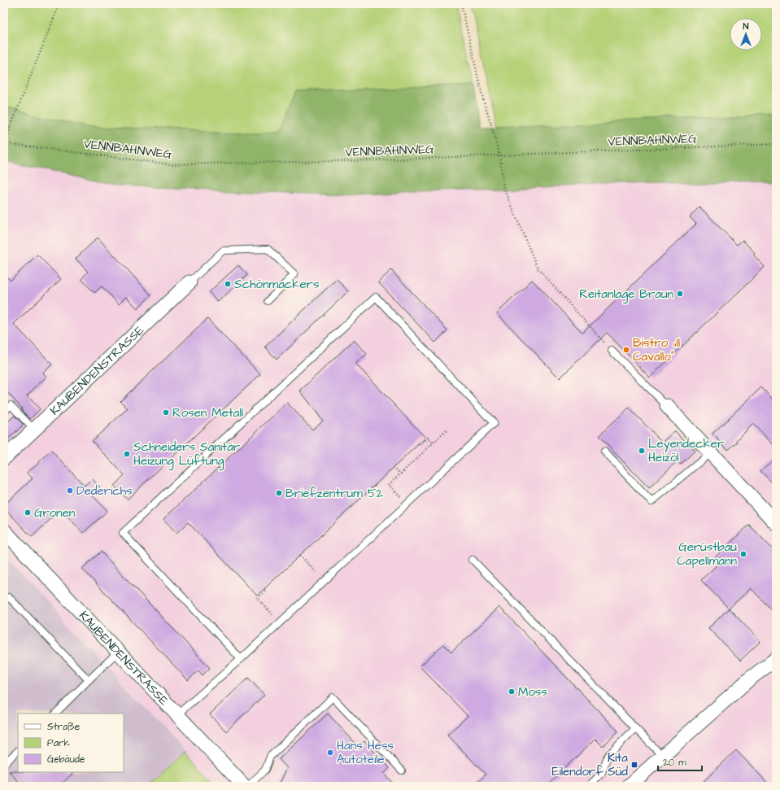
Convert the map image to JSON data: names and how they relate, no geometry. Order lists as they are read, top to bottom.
{
  "streets": {
    "street": ["KAUBENDENSTRASSE"],
    "path": ["VENNBAHNWEG"]
  },
  "places": {
    "other": [
      "Schönmackers",
      "Reitanlage Braun",
      "Bistro „Il Cavallo“",
      "Rosen Metall",
      "Leyendecker Heizöl",
      "Schneiders Sanitär Heizung Lüftung",
      "Dederichs",
      "Briefzentrum 52",
      "Gronen",
      "Gerüstbau Capellmann",
      "Moss",
      "Hans Hess Autoteile"
    ],
    "transit": ["Kita Eilendorf Süd"]
  },
  "legend": ["Straße", "Park", "Gebäude"],
  "scale_bar": "20 m",
  "north": "top"
}
